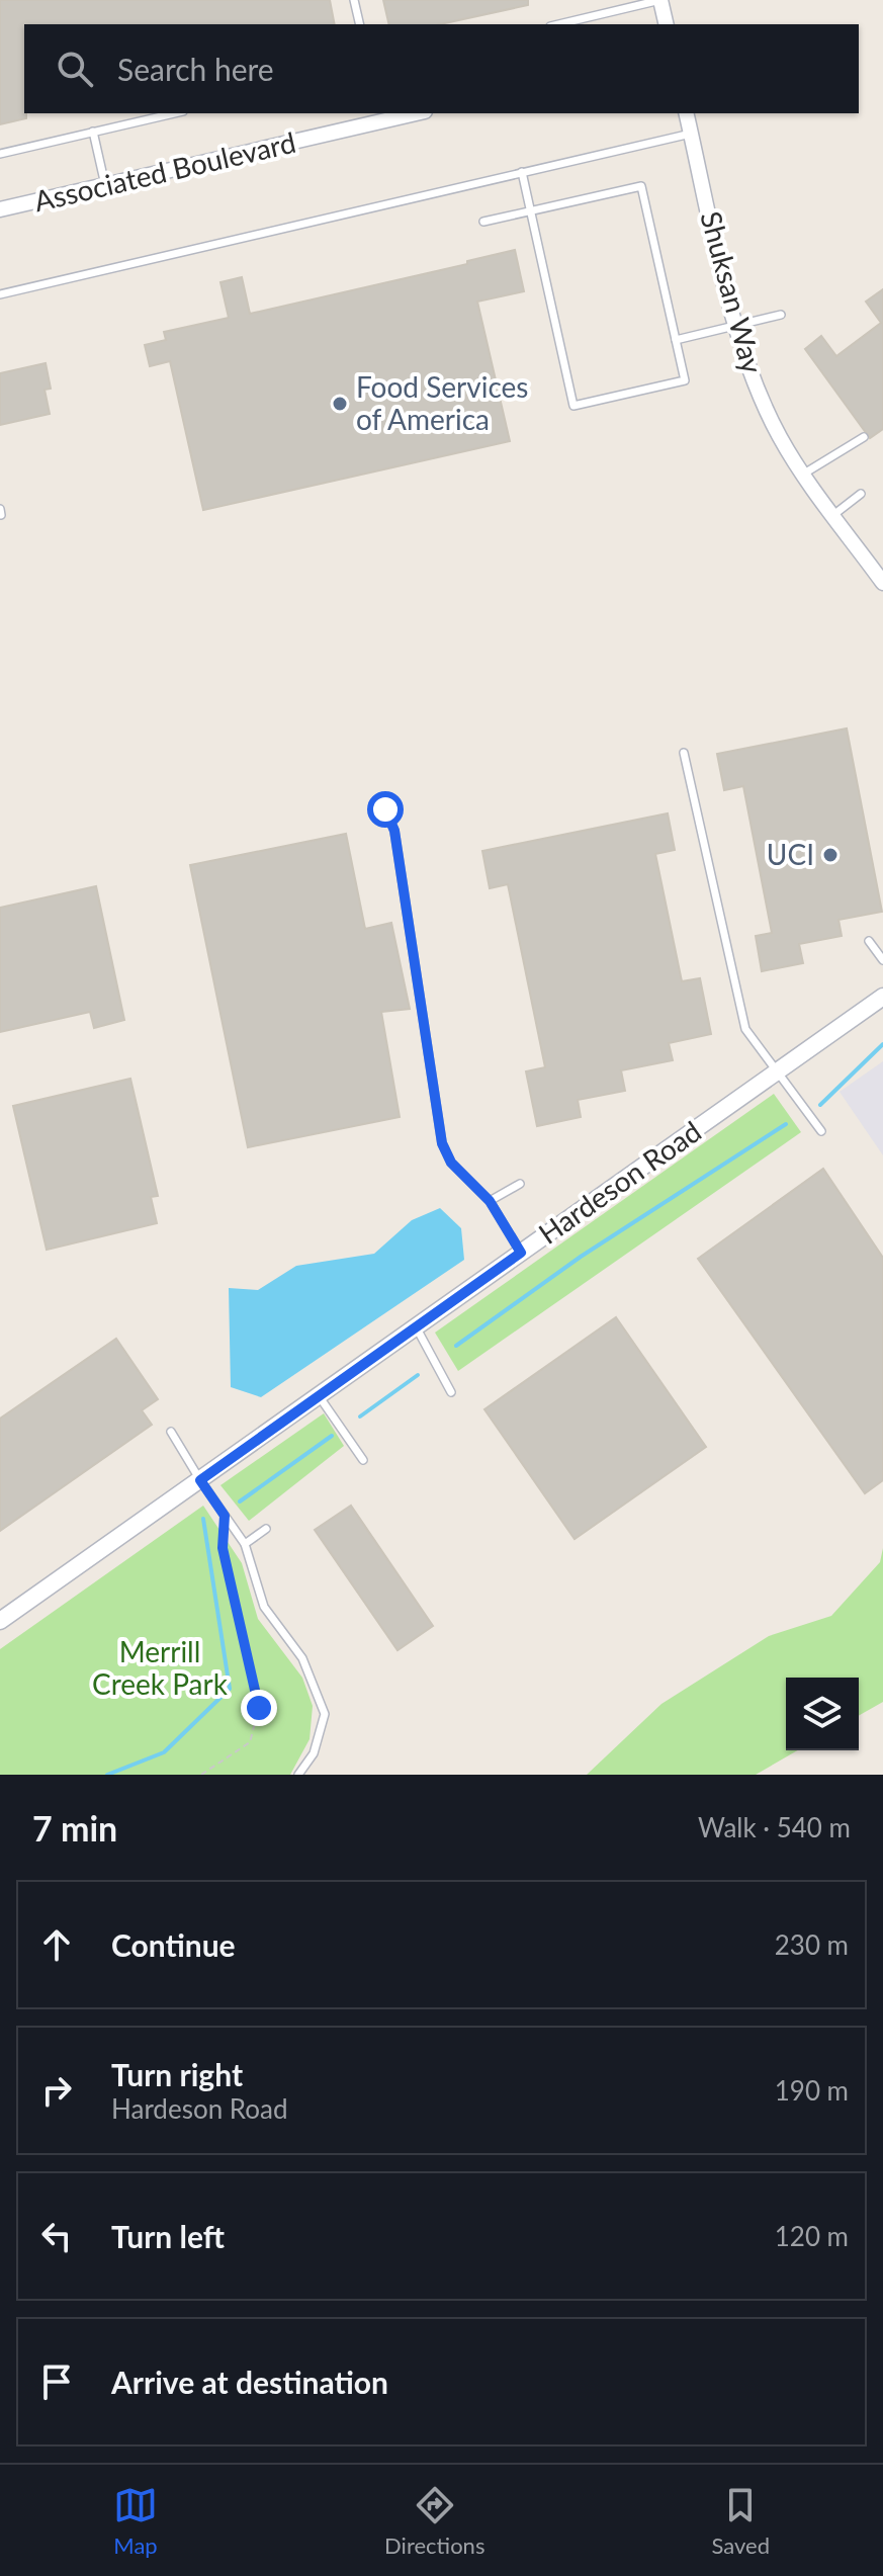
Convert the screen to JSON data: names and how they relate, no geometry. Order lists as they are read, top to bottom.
{
  "streets": {
    "street": ["Associated Boulevard", "Shuksan Way", "Hardeson Road"]
  },
  "parks": ["Merrill Creek Park"],
  "places": ["Food Services of America", "UCI"],
  "page": {
    "search": "Search here",
    "heading": ["7 min", "Walk · 540 m"],
    "list": [
      ["Continue", "230 m"],
      ["Turn right", "Hardeson Road", "190 m"],
      ["Turn left", "120 m"],
      "Arrive at destination"
    ],
    "nav": ["Map", "Directions", "Saved"]
  }
}
